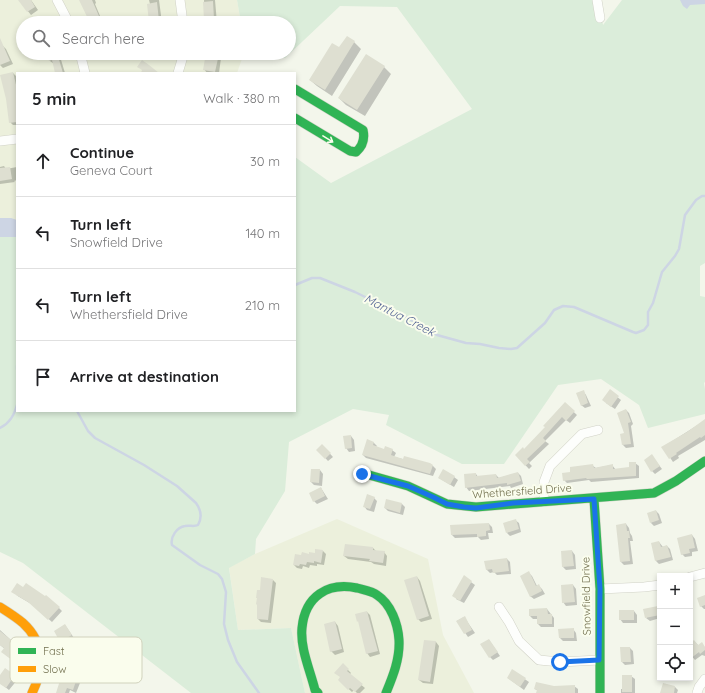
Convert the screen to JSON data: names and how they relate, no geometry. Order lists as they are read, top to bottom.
{
  "streets": {
    "street": ["Whethersfield Drive", "Snowfield Drive"]
  },
  "crossings": [
    ["Whethersfield Drive", "Snowfield Drive"]
  ],
  "water": ["Mantua Creek"],
  "legend": ["Fast", "Slow"],
  "page": {
    "search": "Search here",
    "heading": ["5 min", "Walk · 380 m"],
    "list": [
      ["Continue", "Geneva Court", "30 m"],
      ["Turn left", "Snowfield Drive", "140 m"],
      ["Turn left", "Whethersfield Drive", "210 m"],
      "Arrive at destination"
    ],
    "map_buttons": ["+", "−"]
  }
}
